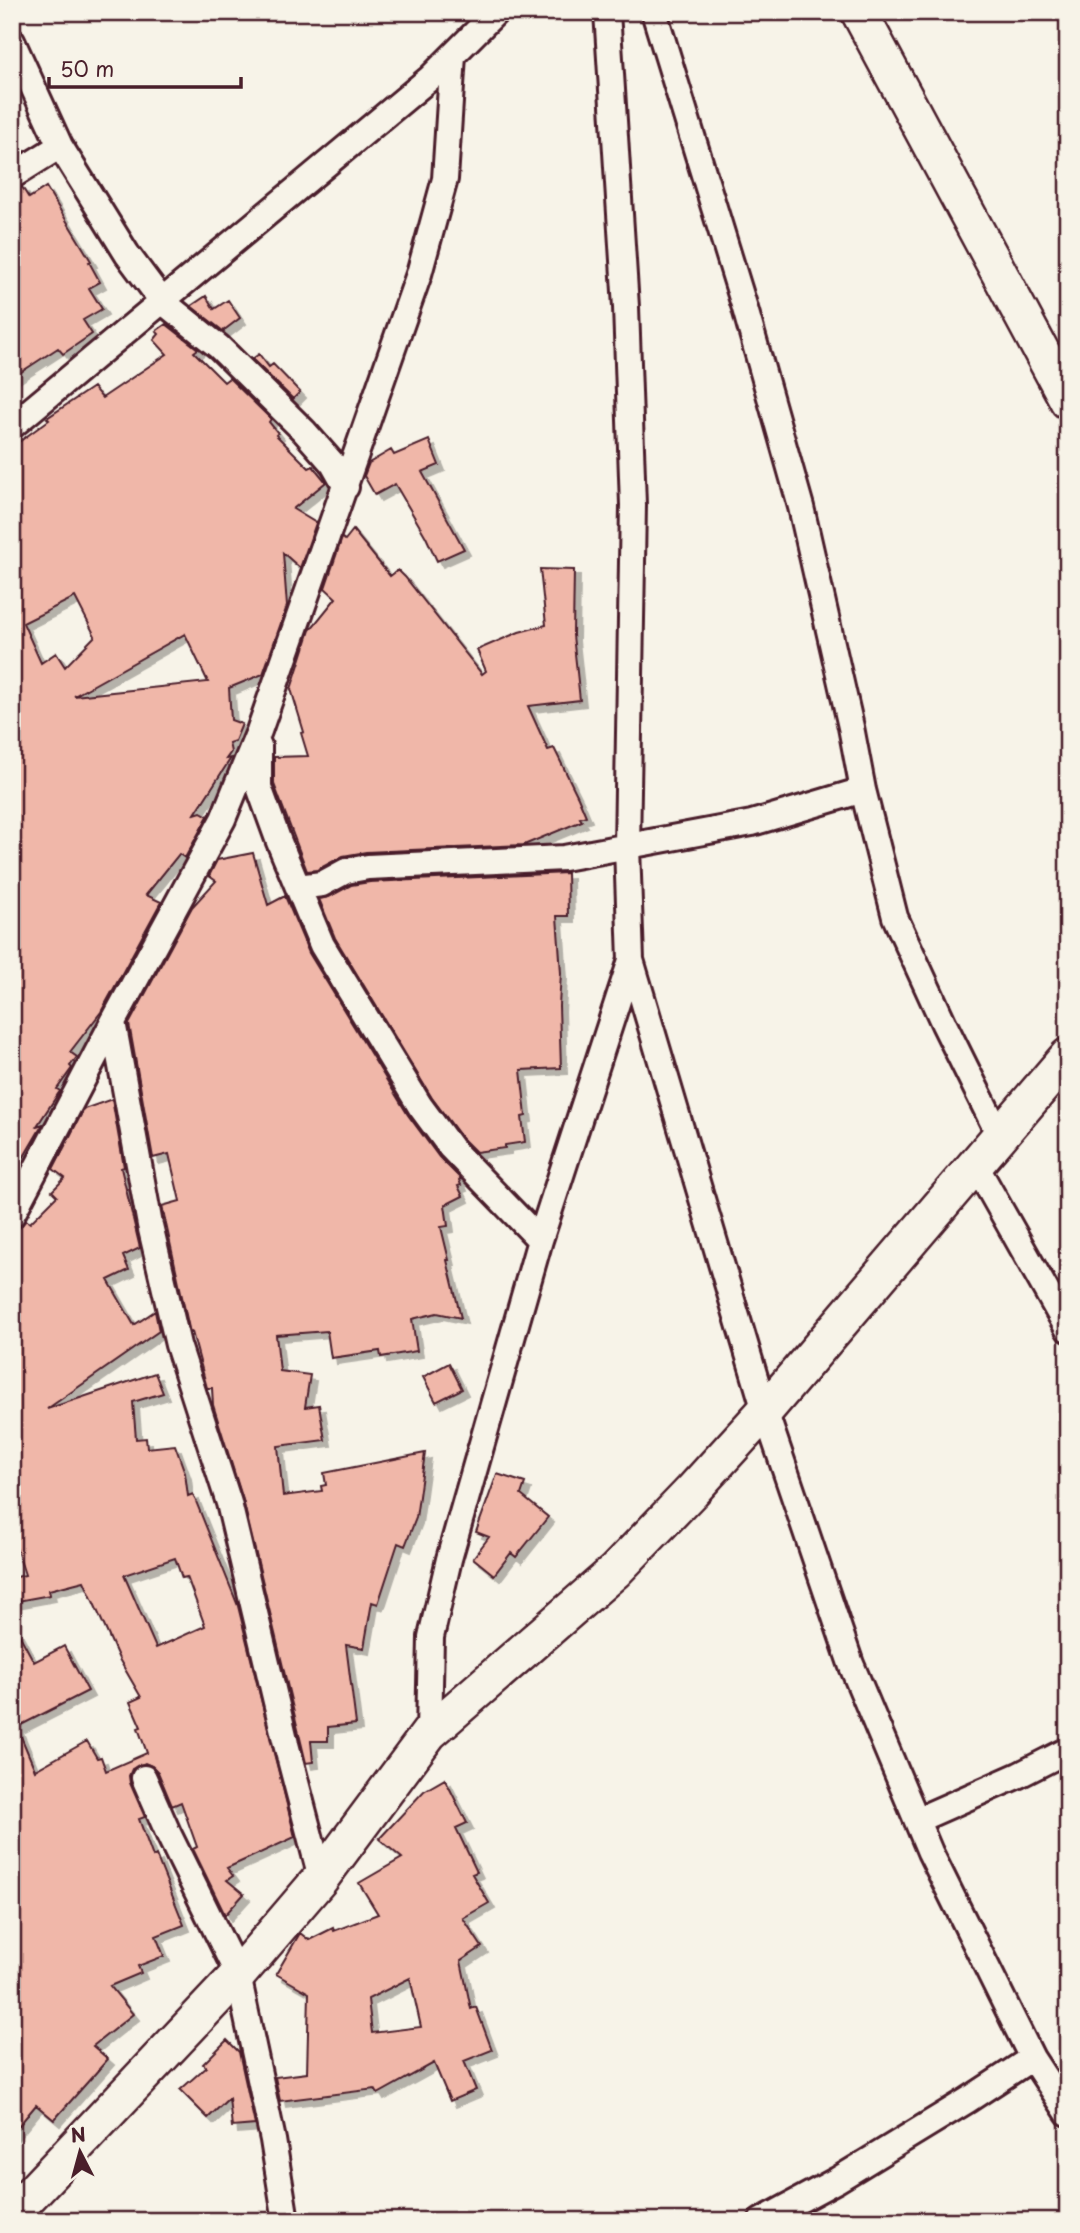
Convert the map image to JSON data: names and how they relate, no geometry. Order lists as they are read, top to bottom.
{
  "scale_bar": "50 m",
  "north": "top"
}
